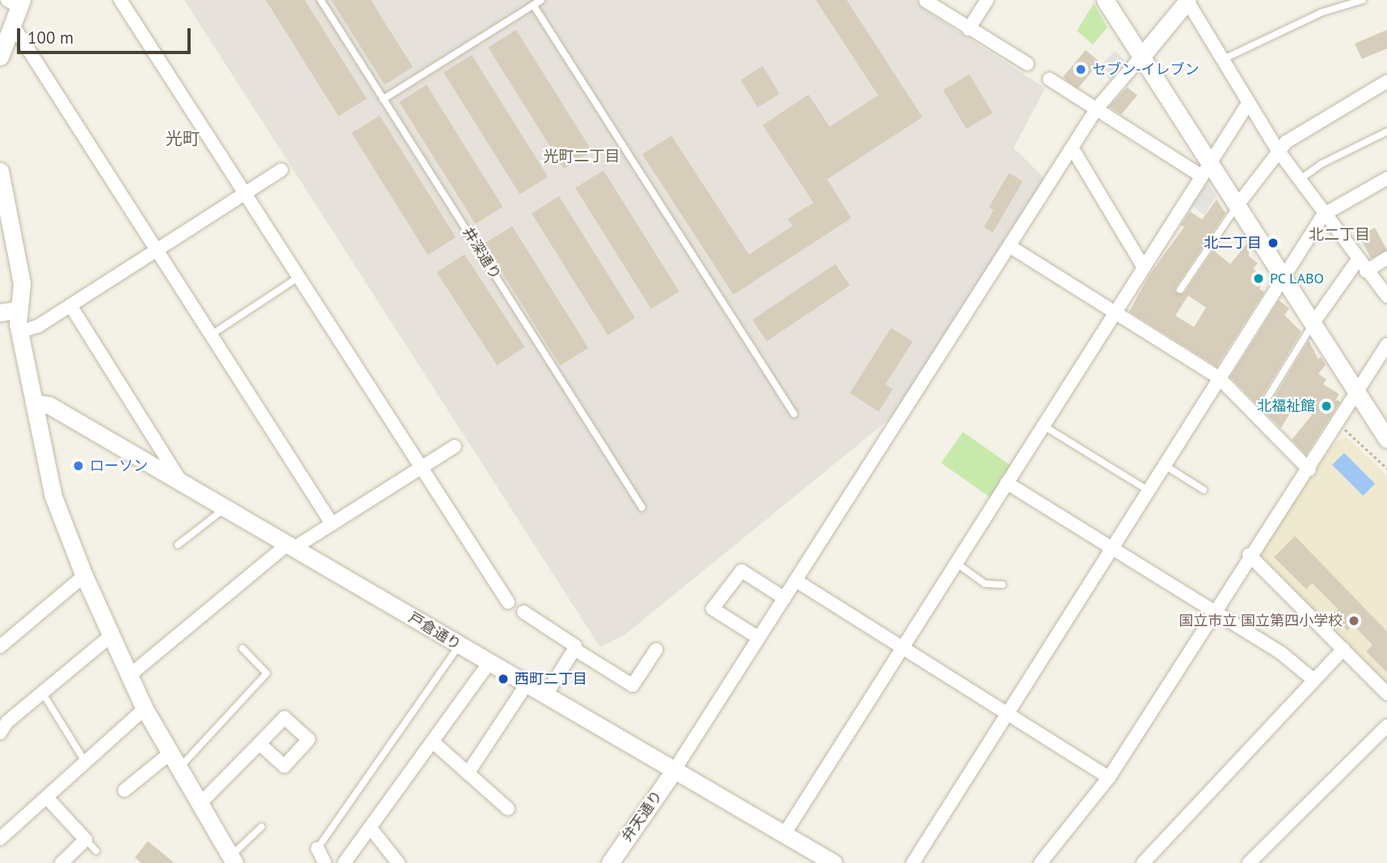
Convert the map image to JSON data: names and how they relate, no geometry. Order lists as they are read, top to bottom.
{
  "streets": {
    "street": ["戸倉通り", "弁天通り"],
    "lane": ["井深通り"]
  },
  "crossings": [
    ["戸倉通り", "弁天通り"]
  ],
  "districts": ["光町", "光町二丁目", "北二丁目"],
  "places": [
    "セブン-イレブン",
    "北二丁目",
    "PC LABO",
    "北福祉館",
    "ローソン",
    "国立市立 国立第四小学校",
    "西町二丁目"
  ],
  "scale_bar": "100 m"
}
